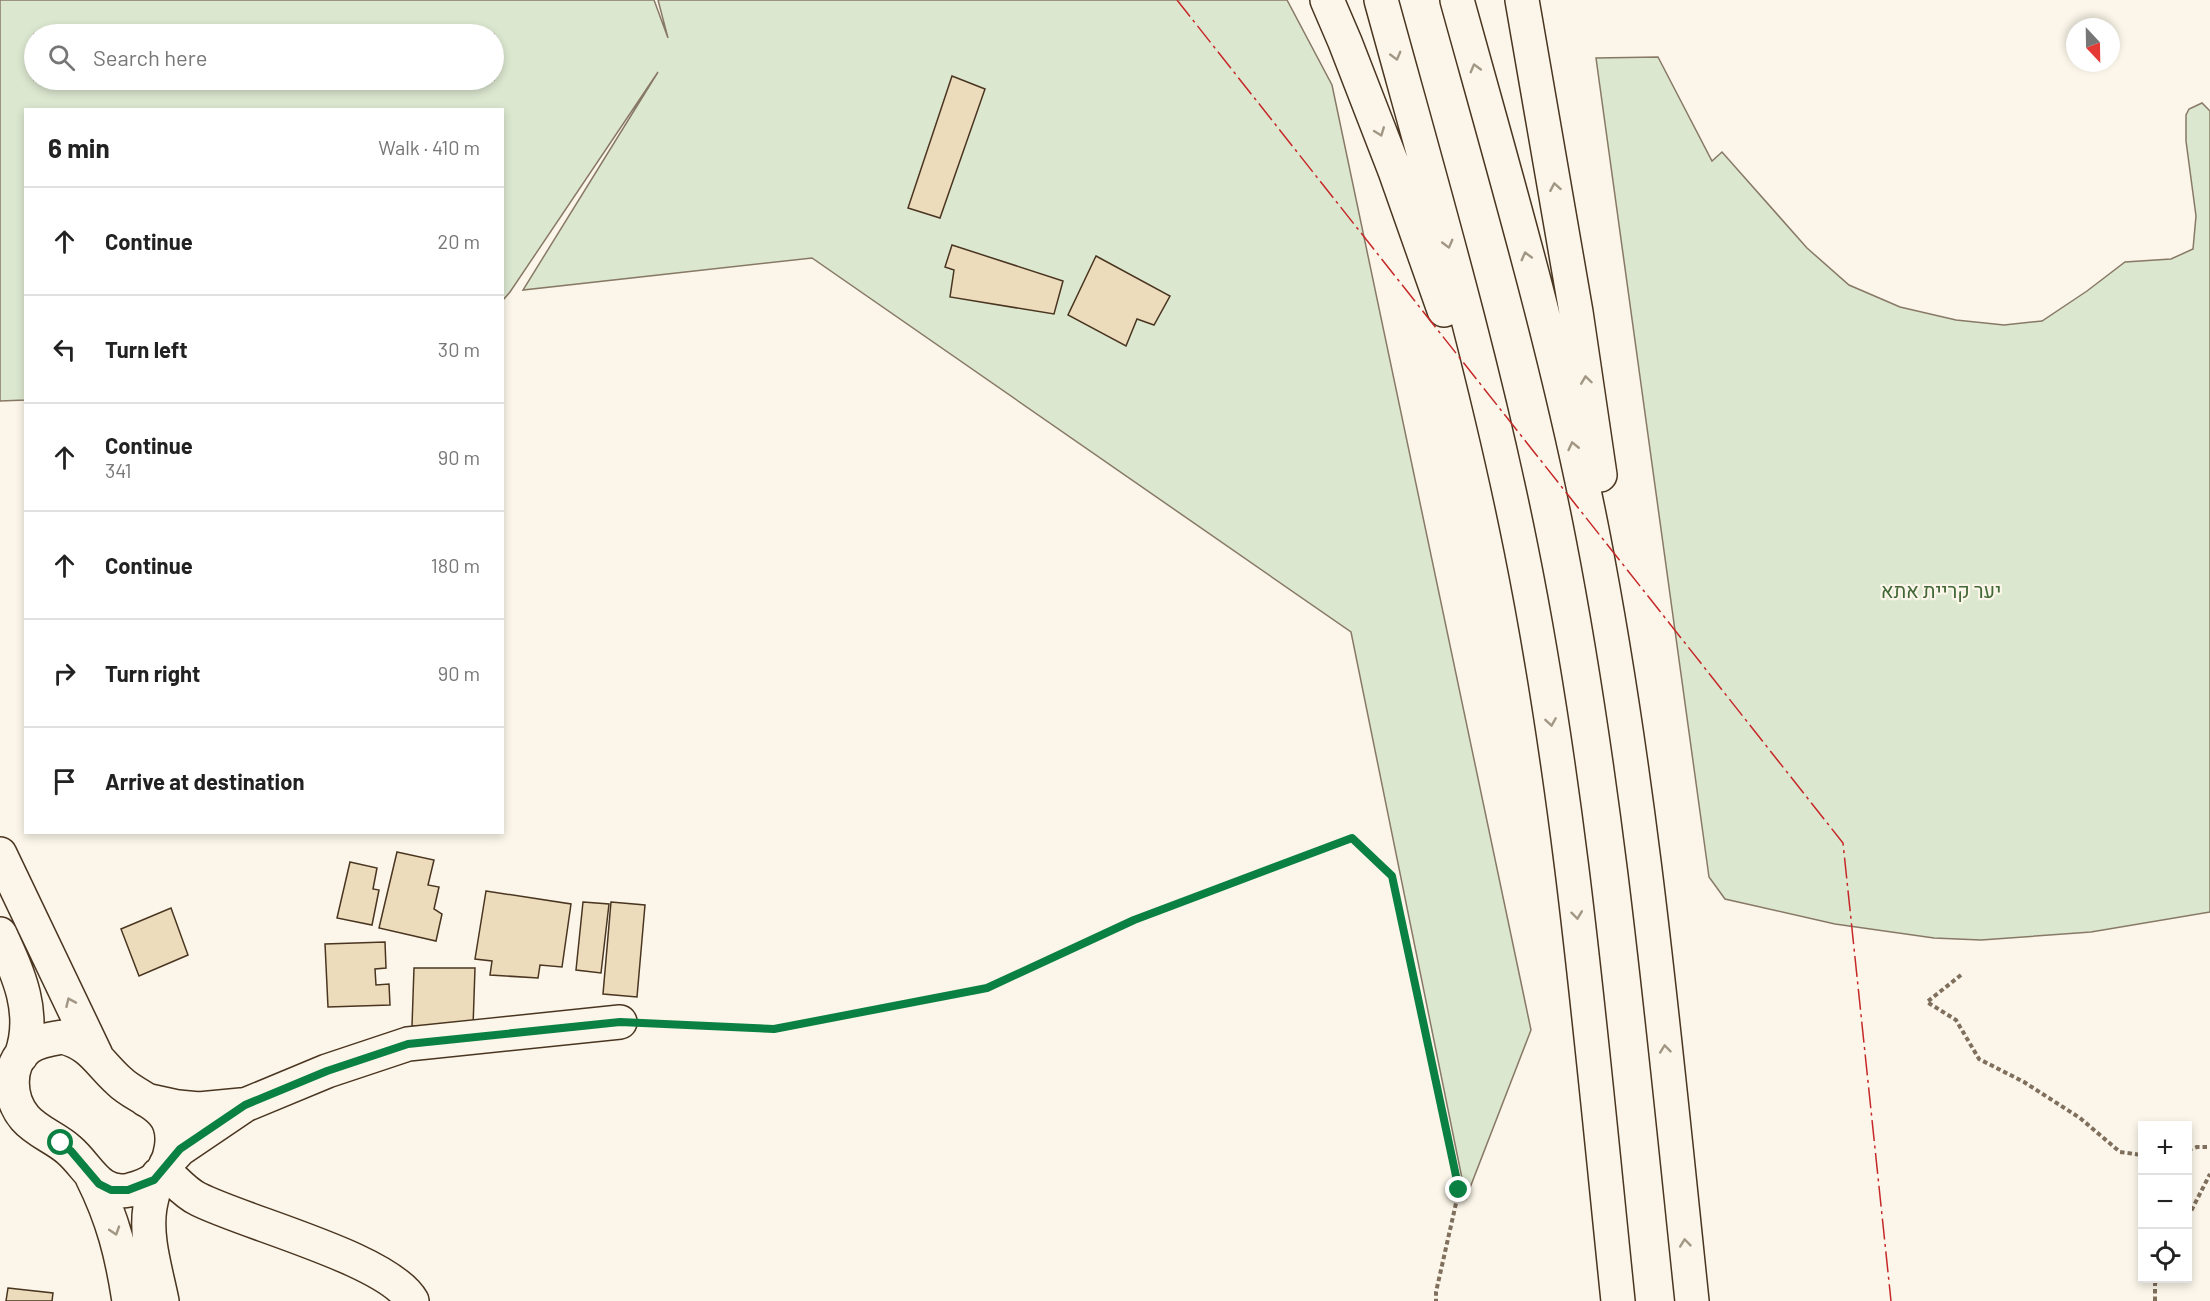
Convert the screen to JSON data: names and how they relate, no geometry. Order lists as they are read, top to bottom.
{
  "parks": ["יער קריית אתא"],
  "north": "bottom",
  "page": {
    "search": "Search here",
    "heading": ["6 min", "Walk · 410 m"],
    "list": [
      ["Continue", "20 m"],
      ["Turn left", "30 m"],
      ["Continue", "341", "90 m"],
      ["Continue", "180 m"],
      ["Turn right", "90 m"],
      "Arrive at destination"
    ],
    "map_buttons": ["+", "−"]
  }
}
